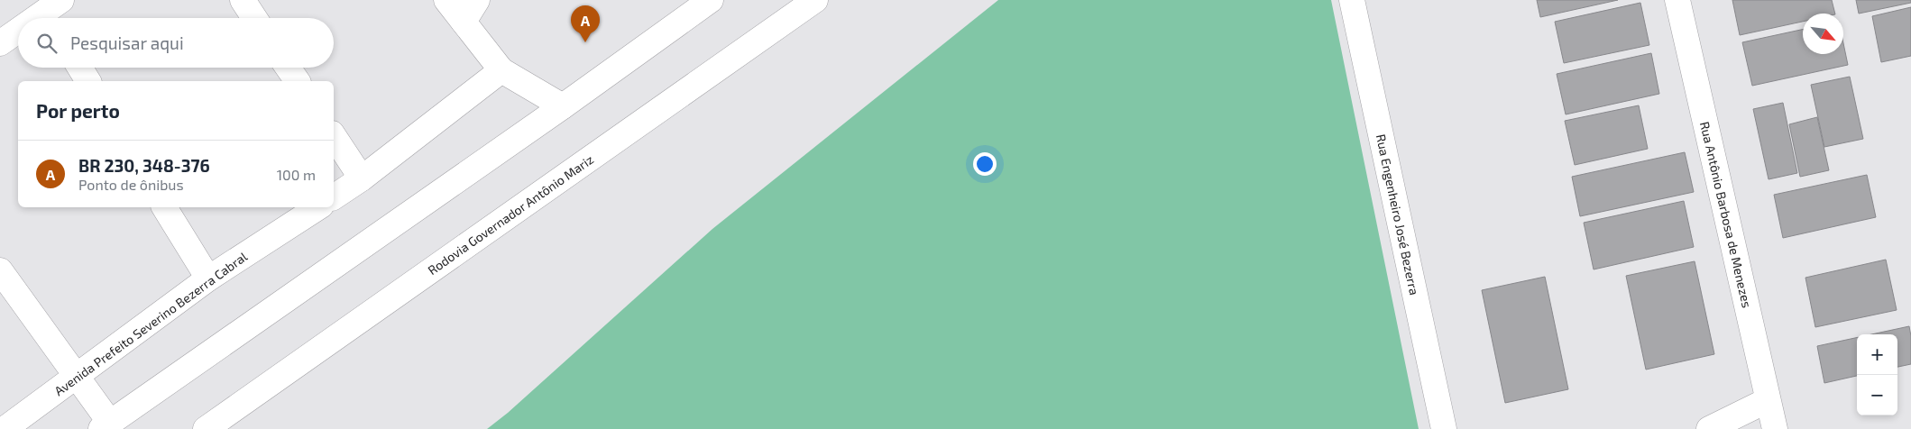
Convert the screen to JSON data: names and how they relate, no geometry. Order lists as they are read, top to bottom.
{
  "streets": {
    "main road": [
      "Rodovia Governador Antônio Mariz",
      "Rua Engenheiro José Bezerra",
      "Rua Antônio Barbosa de Menezes",
      "Avenida Prefeito Severino Bezerra Cabral"
    ]
  },
  "north": "bottom right",
  "page": {
    "pins": "A",
    "search": "Pesquisar aqui",
    "heading": "Por perto",
    "list": [
      {
        "mark": "A",
        "name": "BR 230, 348-376",
        "note": "Ponto de ônibus",
        "value": "100 m"
      }
    ],
    "map_buttons": ["+", "−"]
  }
}
